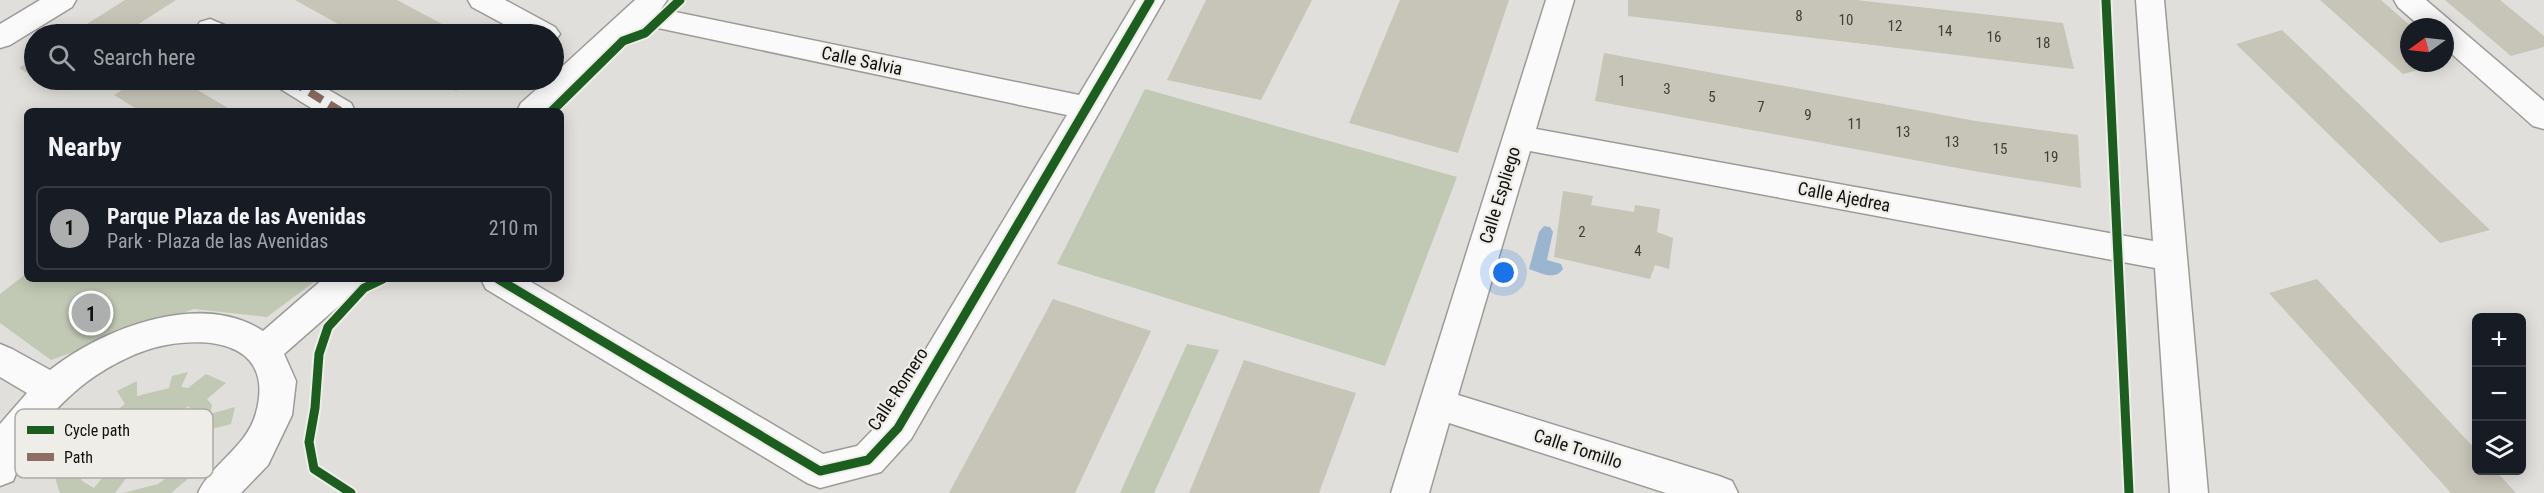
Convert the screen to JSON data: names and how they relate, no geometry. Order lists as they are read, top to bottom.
{
  "streets": {
    "street": [
      "Calle Salvia",
      "Calle Espliego",
      "Calle Ajedrea",
      "Calle Romero",
      "Calle Tomillo"
    ]
  },
  "crossings": [
    ["Calle Salvia", "Calle Romero"],
    ["Calle Espliego", "Calle Ajedrea"],
    ["Calle Espliego", "Calle Tomillo"]
  ],
  "house_numbers": [
    "8",
    "10",
    "12",
    "14",
    "16",
    "18",
    "1",
    "3",
    "5",
    "7",
    "9",
    "11",
    "13",
    "13",
    "15",
    "19",
    "2",
    "4"
  ],
  "legend": ["Cycle path", "Path"],
  "north": "left",
  "page": {
    "search": "Search here",
    "heading": "Nearby",
    "list": [
      {
        "mark": "1",
        "name": "Parque Plaza de las Avenidas",
        "note": "Park · Plaza de las Avenidas",
        "value": "210 m"
      }
    ],
    "pins": "1",
    "map_buttons": ["+", "−"]
  }
}
